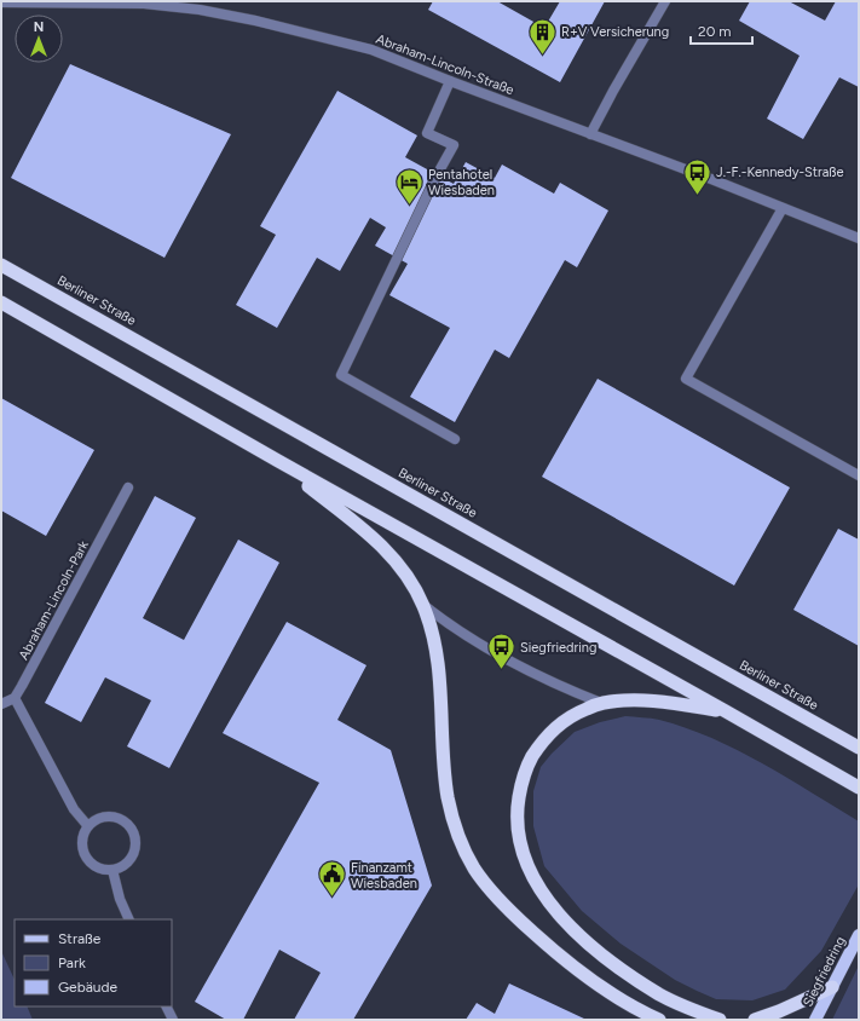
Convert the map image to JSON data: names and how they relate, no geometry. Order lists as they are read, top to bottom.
{
  "streets": {
    "highway": ["Berliner Straße"],
    "main road": ["Siegfriedring"],
    "street": ["Abraham-Lincoln-Straße", "Abraham-Lincoln-Park"]
  },
  "places": {
    "building": ["R+V Versicherung"],
    "bus stop": ["J.-F.-Kennedy-Straße", "Siegfriedring"],
    "hotel": ["Pentahotel Wiesbaden"],
    "public building": ["Finanzamt Wiesbaden"]
  },
  "legend": ["Straße", "Park", "Gebäude"],
  "scale_bar": "20 m",
  "north": "top"
}
